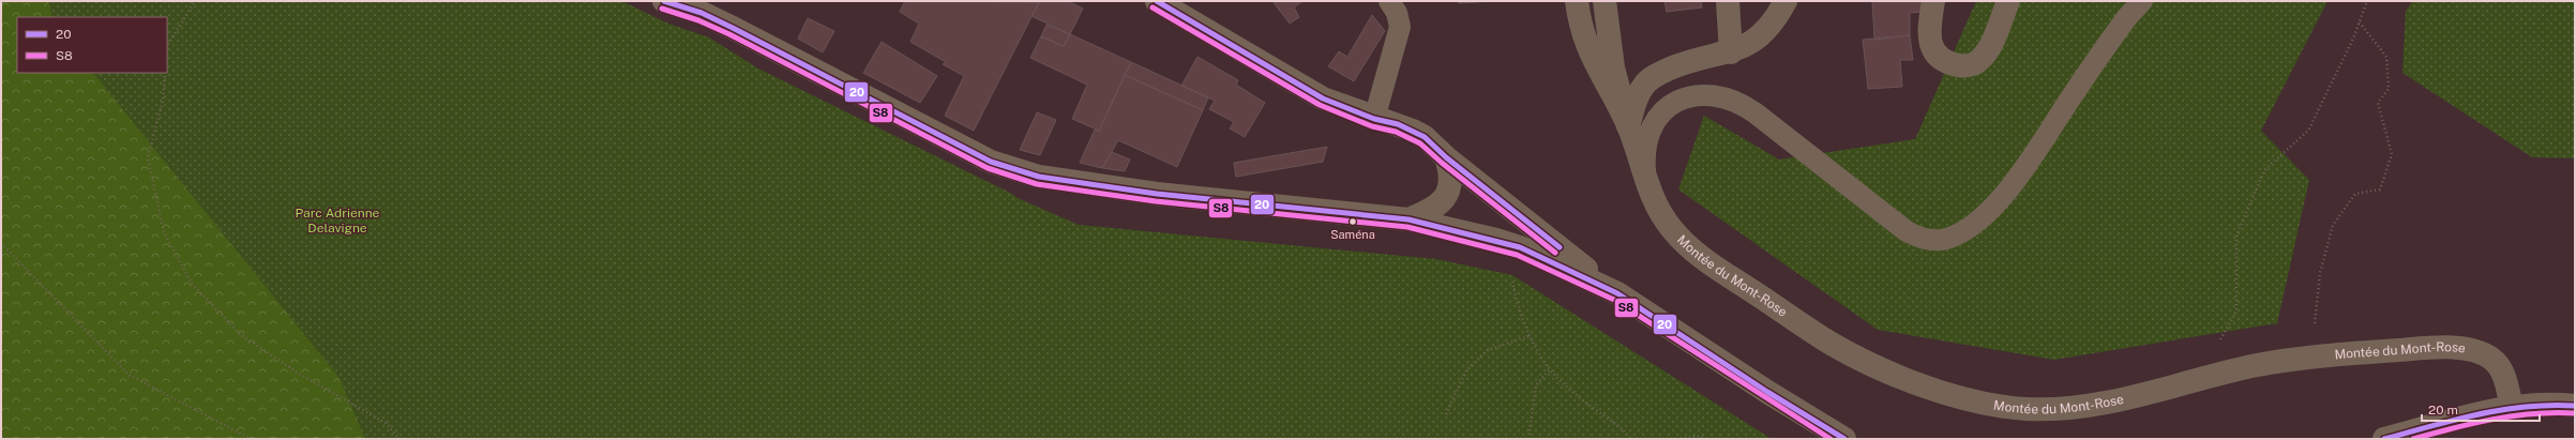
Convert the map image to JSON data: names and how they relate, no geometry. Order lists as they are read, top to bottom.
{
  "streets": {
    "street": ["Montée du Mont-Rose"]
  },
  "parks": ["Parc Adrienne Delavigne"],
  "places": ["Saména"],
  "lines": ["transit line 20", "transit line S8"],
  "legend": ["20", "S8"],
  "scale_bar": "20 m"
}
